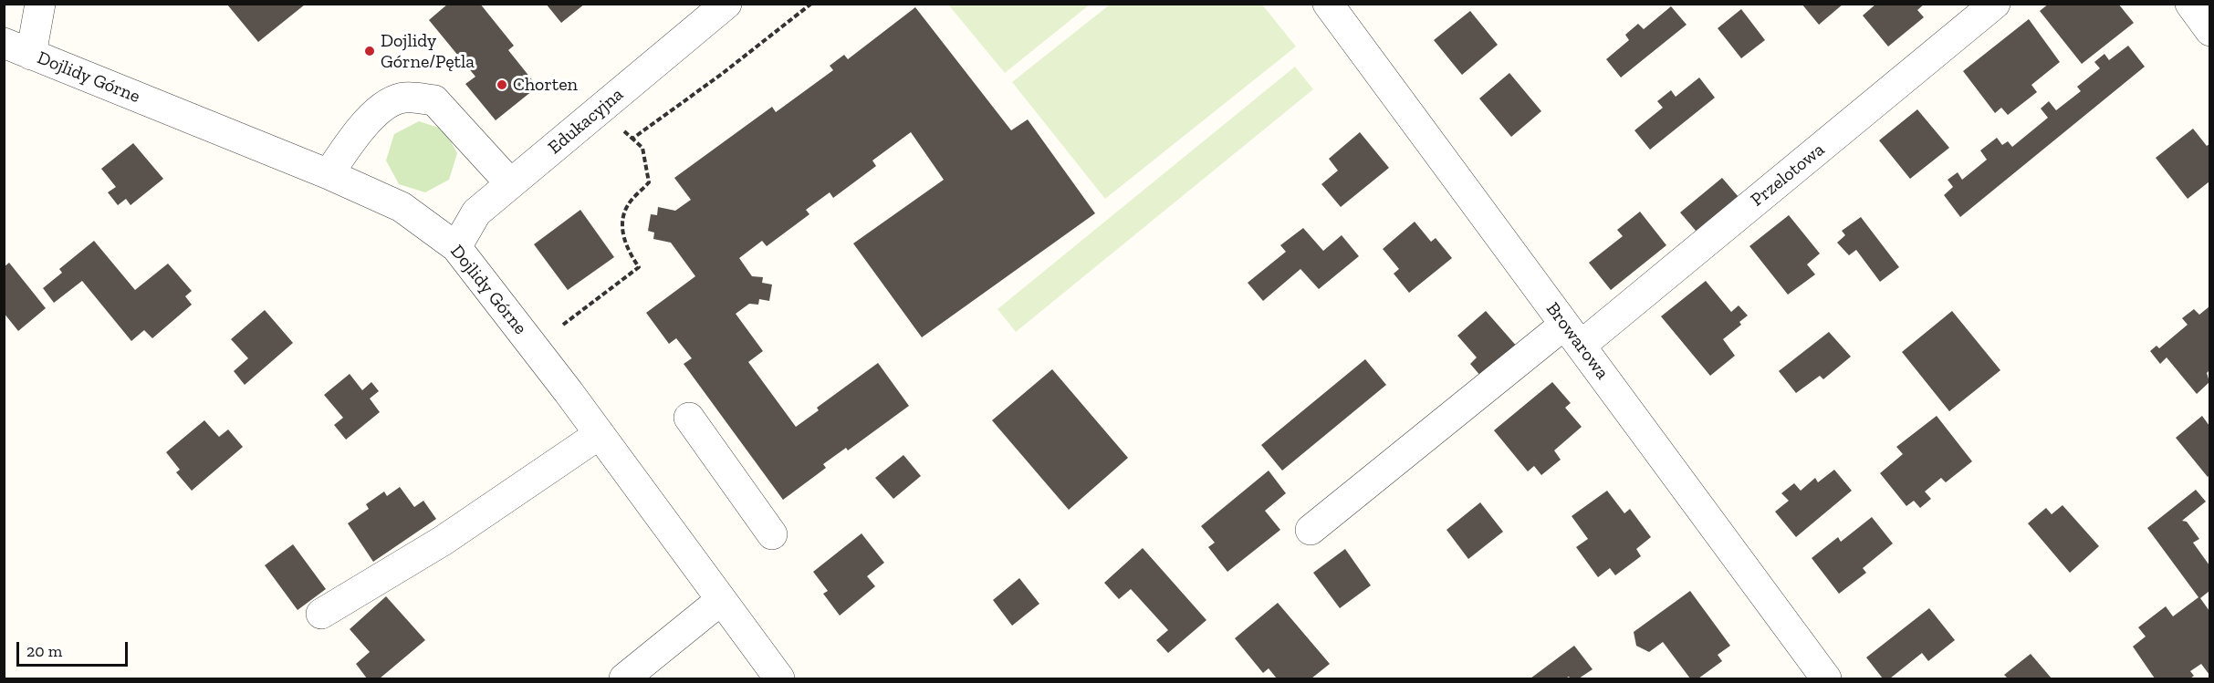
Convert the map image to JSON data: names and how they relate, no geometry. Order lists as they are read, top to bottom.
{
  "streets": {
    "street": [
      "Dojlidy Górne",
      "Edukacyjna",
      "Przelotowa",
      "Browarowa"
    ]
  },
  "crossings": [
    ["Dojlidy Górne", "Edukacyjna"],
    ["Przelotowa", "Browarowa"]
  ],
  "places": ["Dojlidy Górne/Pętla", "Chorten"],
  "scale_bar": "20 m"
}
